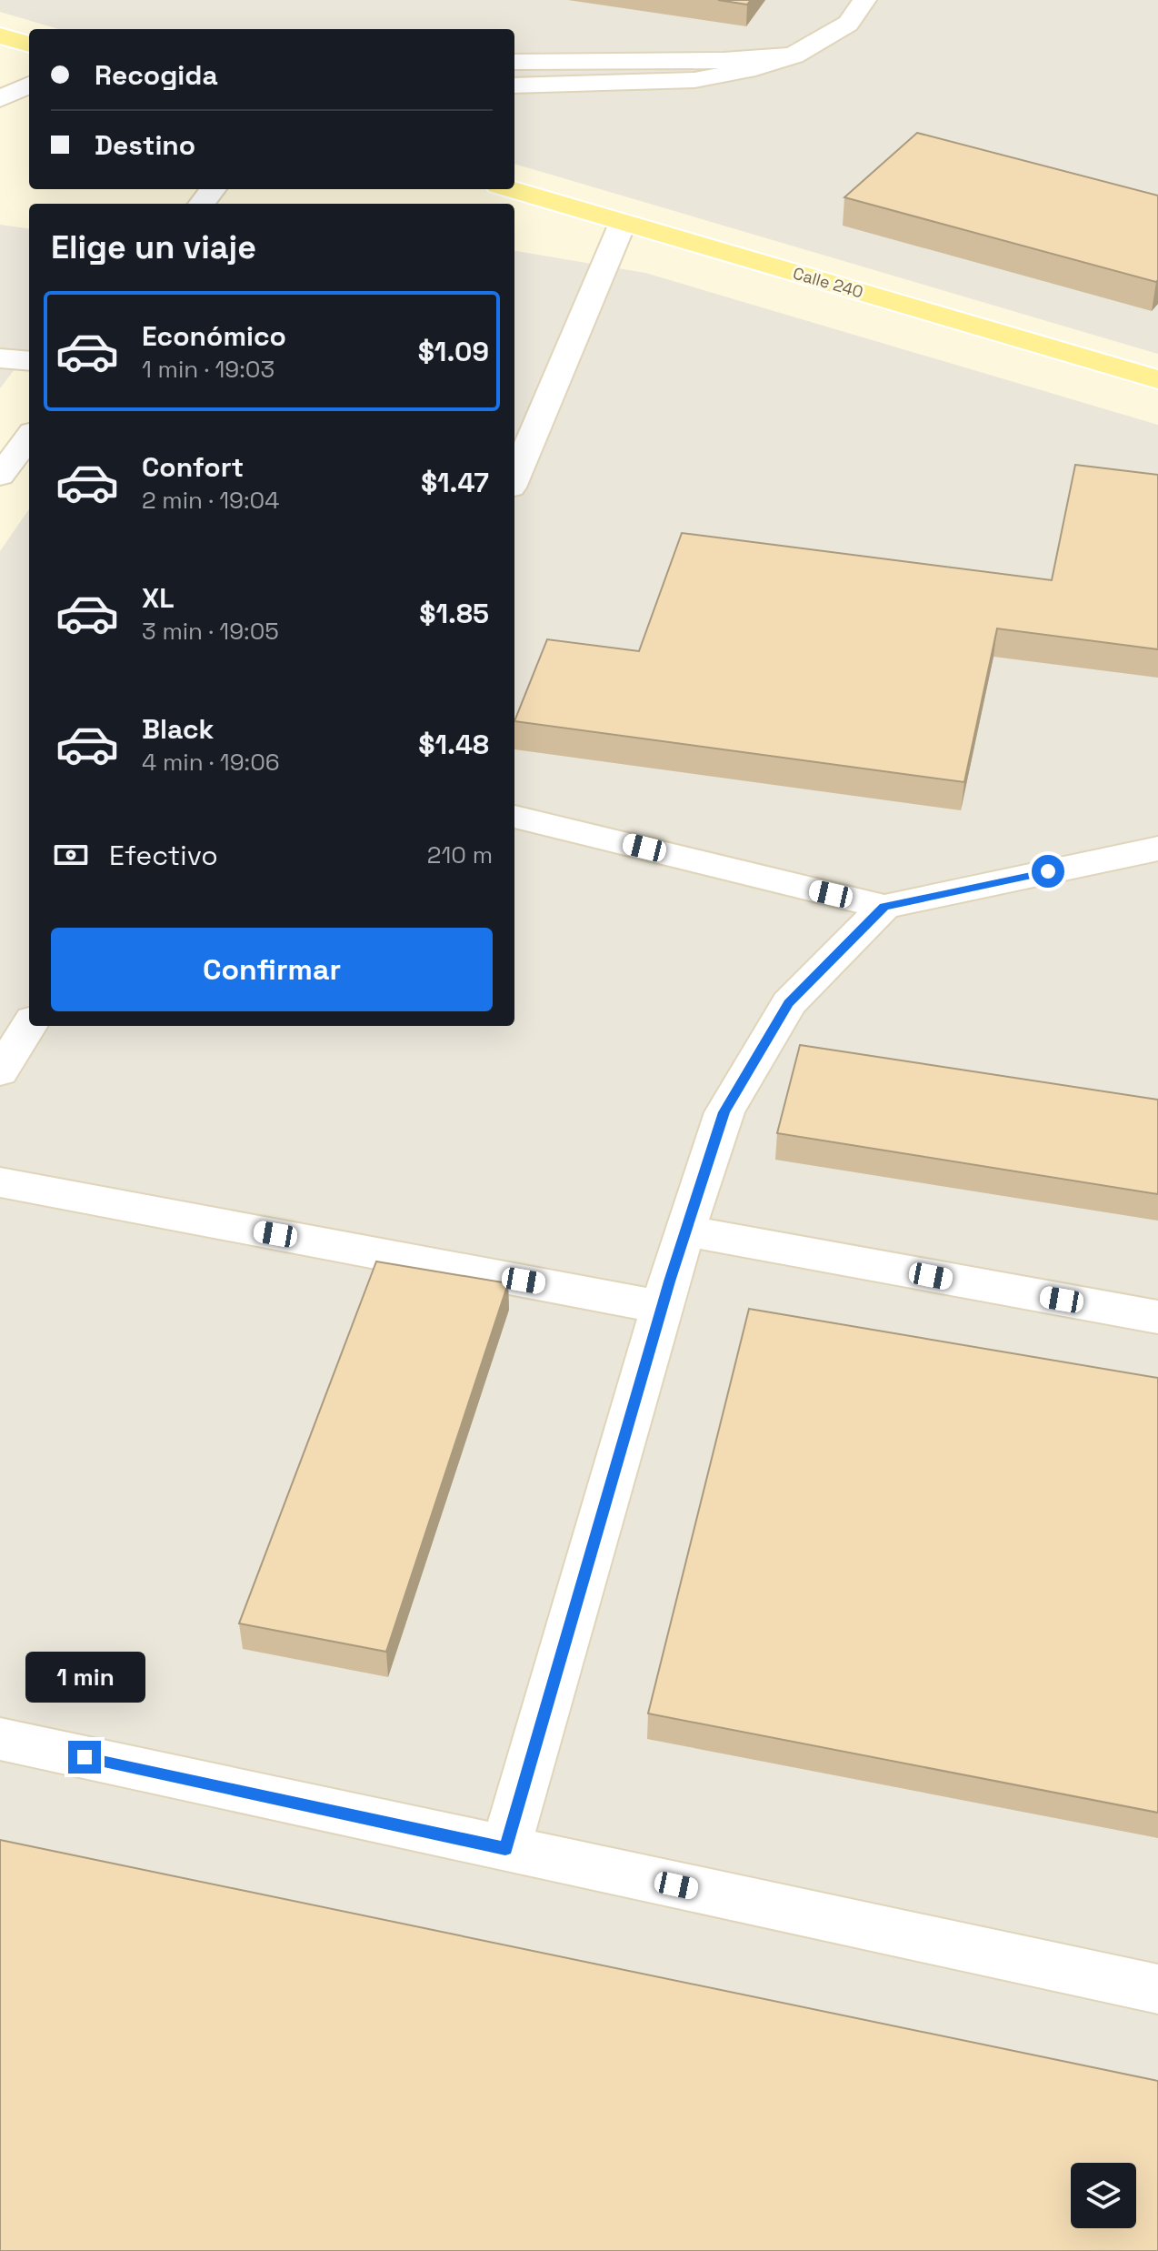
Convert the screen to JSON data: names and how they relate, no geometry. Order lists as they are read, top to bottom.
{
  "streets": {
    "main road": ["Calle 240"]
  },
  "page": {
    "banner": ["Recogida", "Destino"],
    "heading": "Elige un viaje",
    "list": [
      {
        "name": "Económico",
        "note": "1 min · 19:03",
        "value": "$1.09"
      },
      {
        "name": "Confort",
        "note": "2 min · 19:04",
        "value": "$1.47"
      },
      {
        "name": "XL",
        "note": "3 min · 19:05",
        "value": "$1.85"
      },
      {
        "name": "Black",
        "note": "4 min · 19:06",
        "value": "$1.48"
      }
    ],
    "pay": ["Efectivo", "210 m"],
    "buttons": "Confirmar",
    "bubble": "1 min"
  }
}
